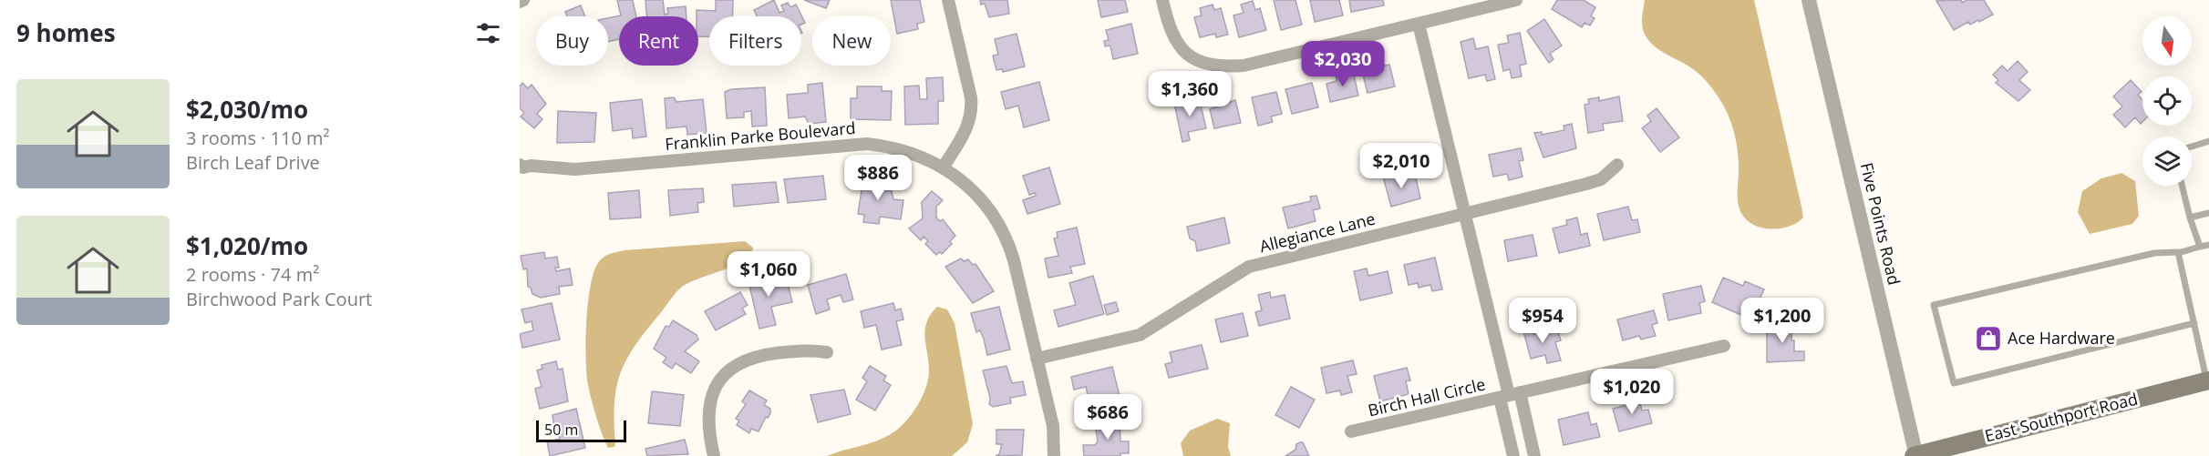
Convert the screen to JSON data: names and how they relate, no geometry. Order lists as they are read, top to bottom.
{
  "streets": {
    "main road": ["East Southport Road"],
    "street": [
      "Franklin Parke Boulevard",
      "Five Points Road",
      "Allegiance Lane",
      "Birch Hall Circle"
    ]
  },
  "crossings": [
    ["Franklin Parke Boulevard", "Allegiance Lane"],
    ["Five Points Road", "East Southport Road"]
  ],
  "places": {
    "shop": ["Ace Hardware"]
  },
  "scale_bar": "50 m",
  "north": "bottom",
  "page": {
    "heading": "9 homes",
    "chip": [
      "Buy",
      "Rent",
      "Filters",
      "New"
    ],
    "price": [
      "$2,030",
      "$1,360",
      "$2,010",
      "$886",
      "$1,060",
      "$954",
      "$1,200",
      "$1,020",
      "$686"
    ],
    "list": [
      {
        "name": "$2,030/mo",
        "note": "3 rooms · 110 m² · Birch Leaf Drive"
      },
      {
        "name": "$1,020/mo",
        "note": "2 rooms · 74 m² · Birchwood Park Court"
      }
    ],
    "scale": "50 m"
  }
}
